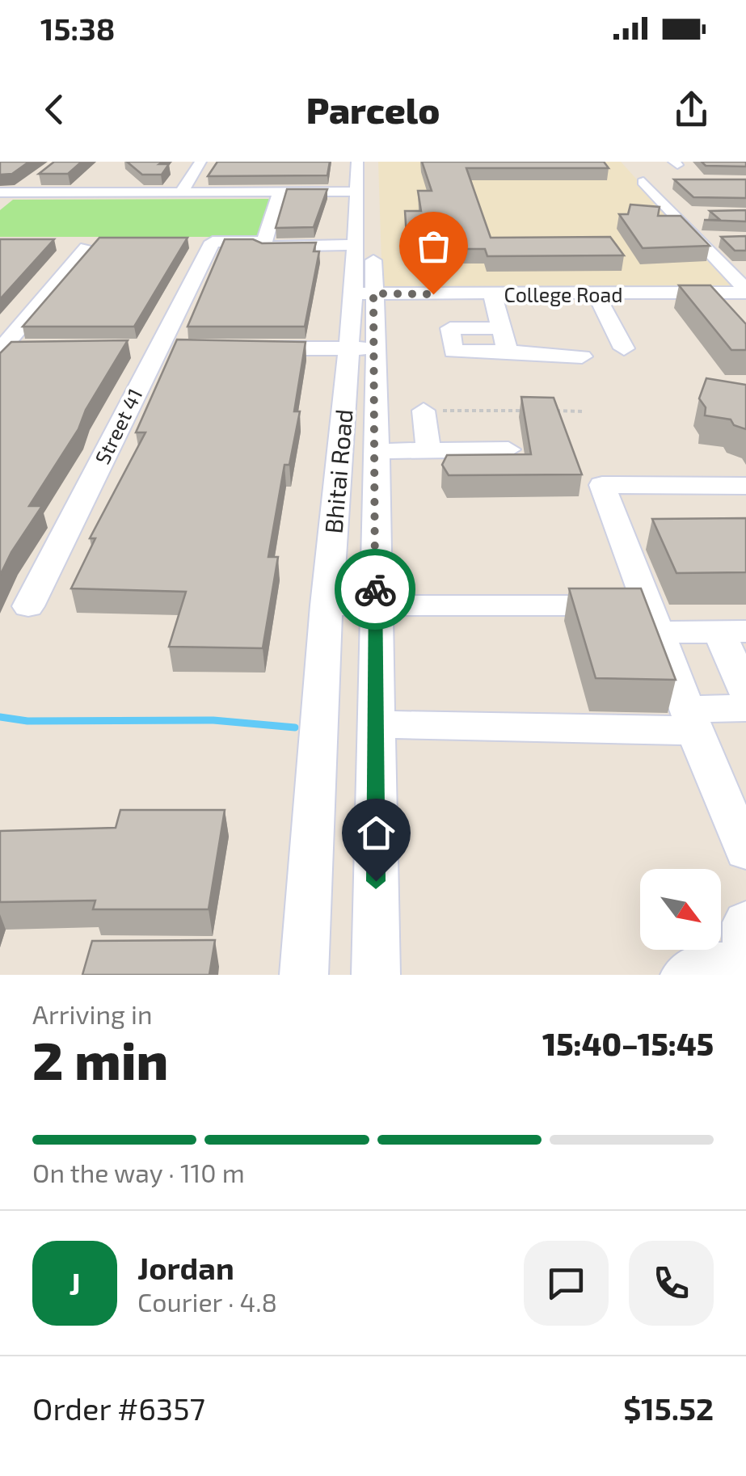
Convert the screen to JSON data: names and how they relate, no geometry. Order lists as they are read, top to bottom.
{
  "streets": {
    "street": ["College Road", "Street 41", "Bhitai Road"]
  },
  "crossings": [
    ["College Road", "Bhitai Road"]
  ],
  "north": "bottom right",
  "page": {
    "status": "15:38",
    "header": "Parcelo",
    "heading": ["2 min", "Arriving in", "15:40–15:45"],
    "panel": [
      "Jordan",
      "Courier · 4.8",
      "Order #6357",
      "$15.52"
    ],
    "bar": "On the way · 110 m",
    "round": "J"
  }
}
